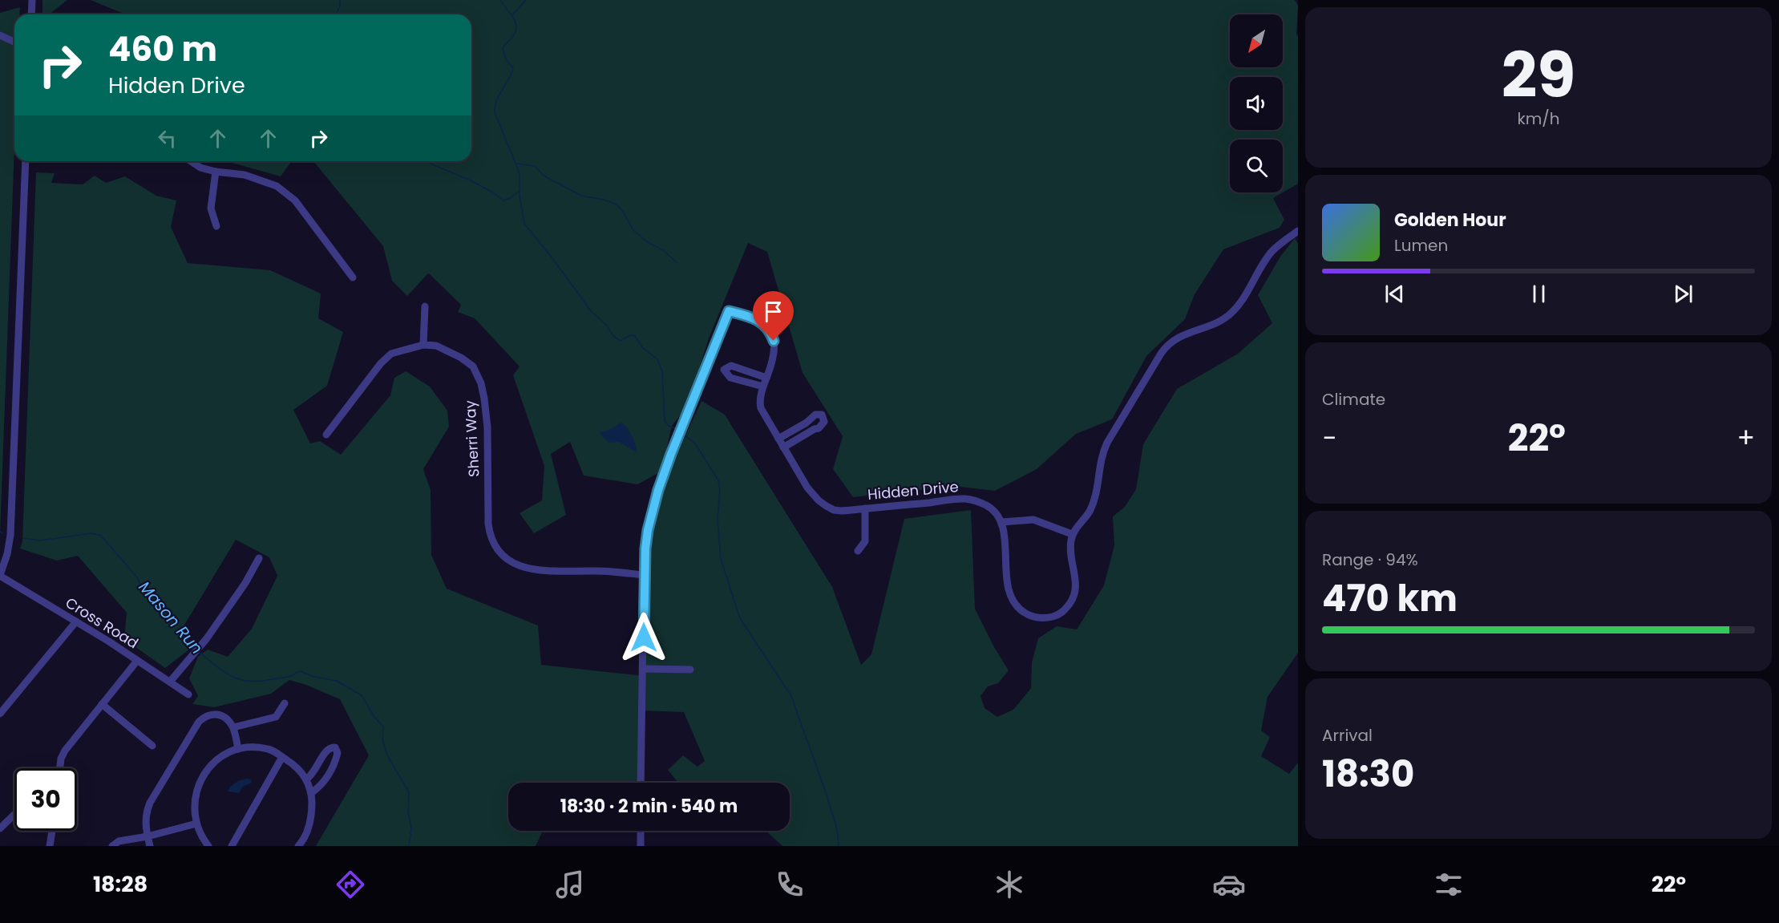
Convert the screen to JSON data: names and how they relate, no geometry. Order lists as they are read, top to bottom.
{
  "streets": {
    "street": ["Sherri Way", "Hidden Drive", "Cross Road"]
  },
  "crossings": [
    ["Sherri Way", "Hidden Drive"]
  ],
  "water": ["Mason Run"],
  "north": "bottom left",
  "page": {
    "tile": [
      ["29", "km/h"],
      "Climate",
      ["Range · 94%", "470 km"],
      ["Arrival", "18:30"]
    ],
    "turn": ["460 m", "Hidden Drive"],
    "song": ["Golden Hour", "Lumen"],
    "heat": ["−", "22°", "+"],
    "limit": "30",
    "trip": "18:30 · 2 min · 540 m",
    "tabs": ["18:28", "22°"]
  }
}
